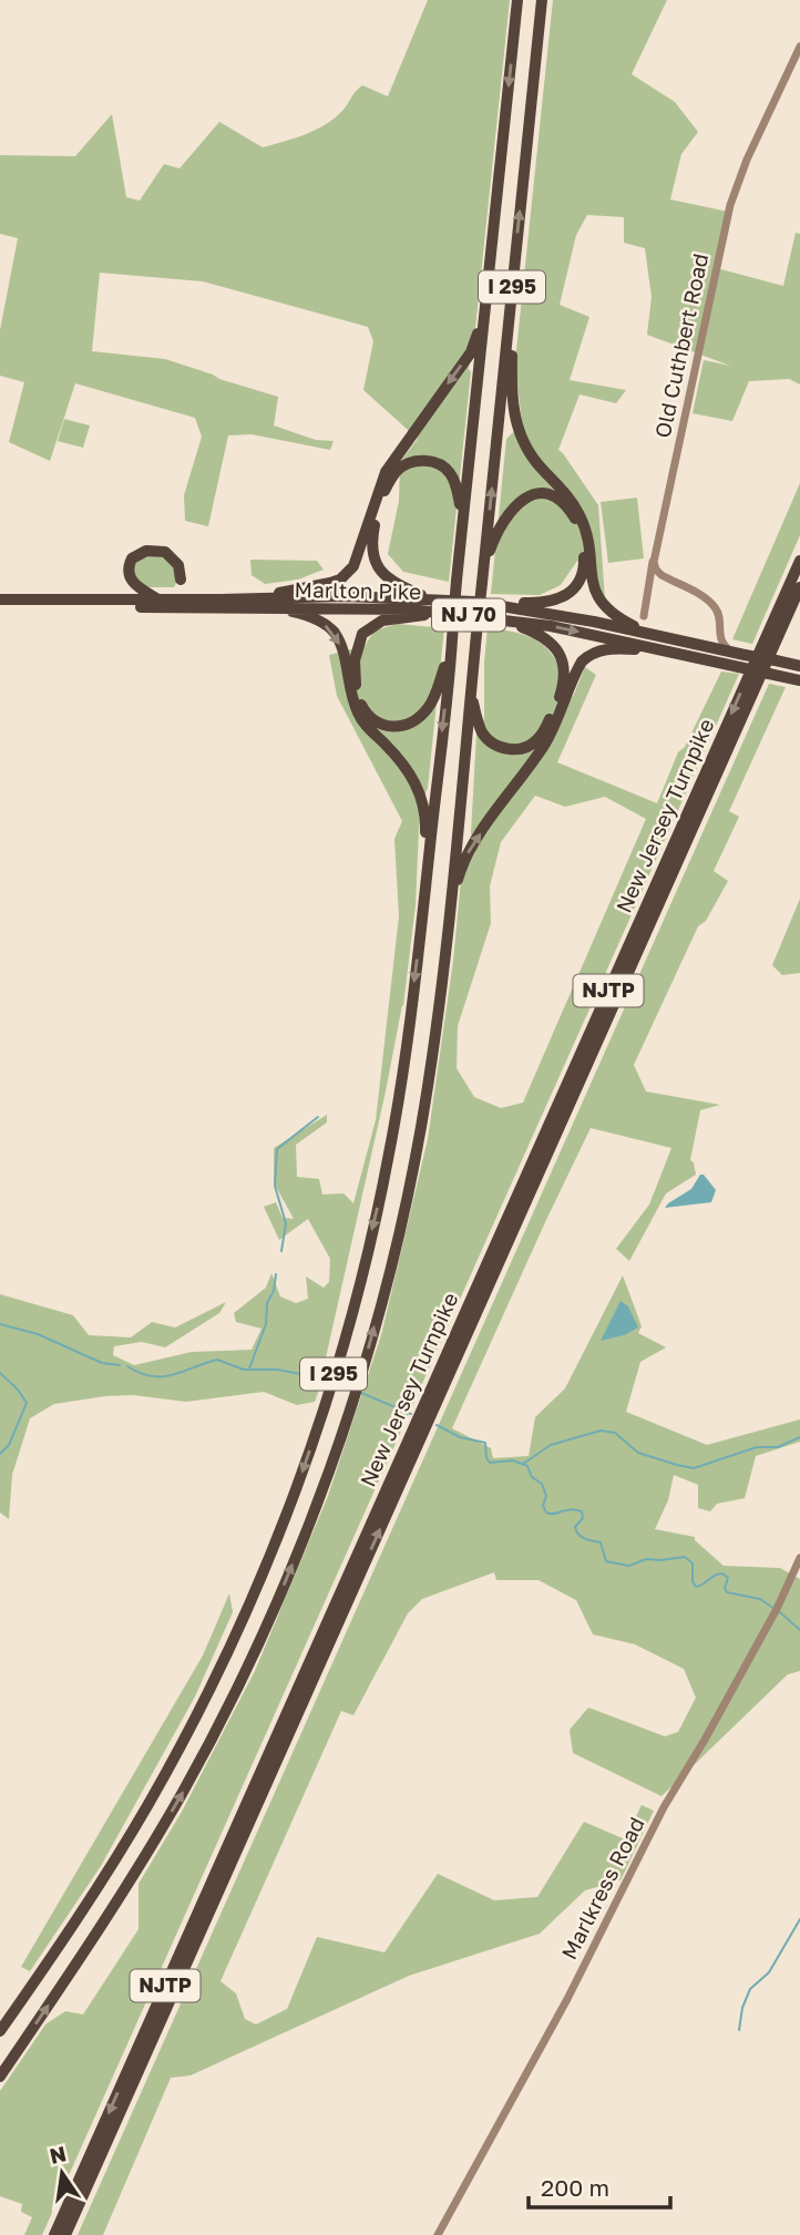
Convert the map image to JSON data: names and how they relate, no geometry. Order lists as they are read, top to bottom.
{
  "streets": {
    "highway": [
      "I 295",
      "Marlton Pike",
      "NJ 70",
      "New Jersey Turnpike",
      "NJTP"
    ],
    "street": ["Old Cuthbert Road", "Marlkress Road"]
  },
  "crossings": [
    ["I 295", "Marlton Pike"]
  ],
  "scale_bar": "200 m",
  "north": "top"
}
